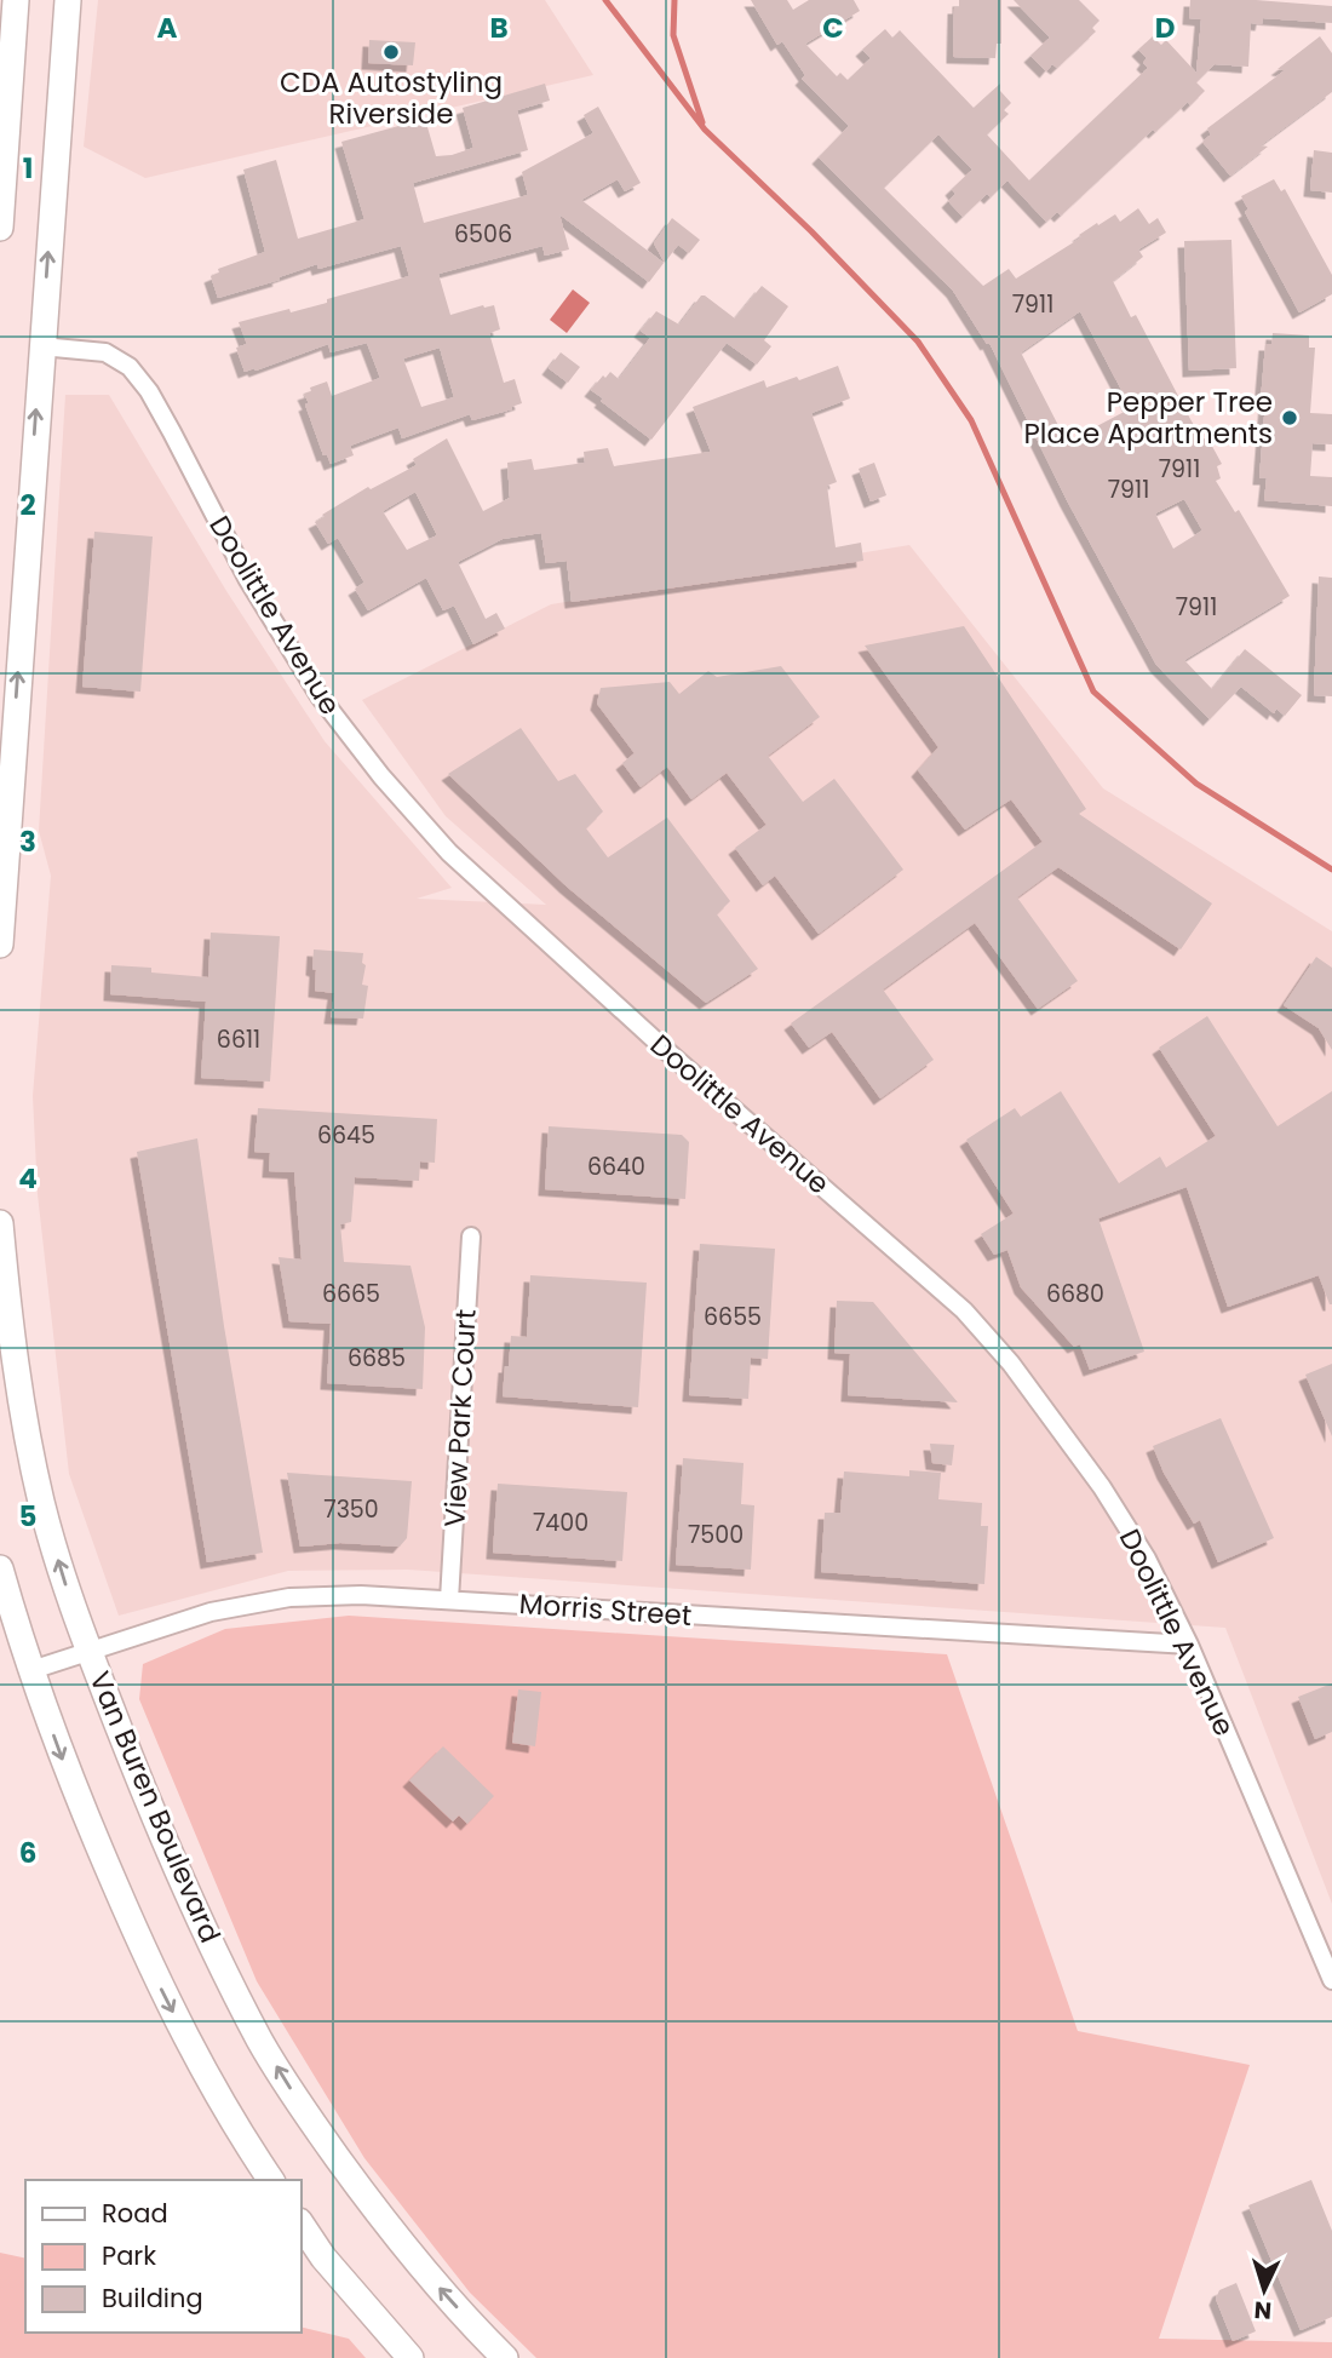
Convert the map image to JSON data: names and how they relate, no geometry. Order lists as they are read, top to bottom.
{
  "streets": {
    "main road": ["Van Buren Boulevard"],
    "street": ["Doolittle Avenue", "View Park Court", "Morris Street"]
  },
  "crossings": [
    ["Doolittle Avenue", "Morris Street"],
    ["View Park Court", "Morris Street"],
    ["Morris Street", "Van Buren Boulevard"]
  ],
  "places": ["CDA Autostyling Riverside", "Pepper Tree Place Apartments"],
  "house_numbers": [
    "6506",
    "7911",
    "7911",
    "7911",
    "7911",
    "6611",
    "6645",
    "6640",
    "6665",
    "6680",
    "6655",
    "6685",
    "7350",
    "7400",
    "7500"
  ],
  "legend": ["Road", "Park", "Building"],
  "north": "bottom",
  "grid": {
    "columns": [
      "A",
      "B",
      "C",
      "D"
    ],
    "rows": [
      "1",
      "2",
      "3",
      "4",
      "5",
      "6"
    ]
  }
}
